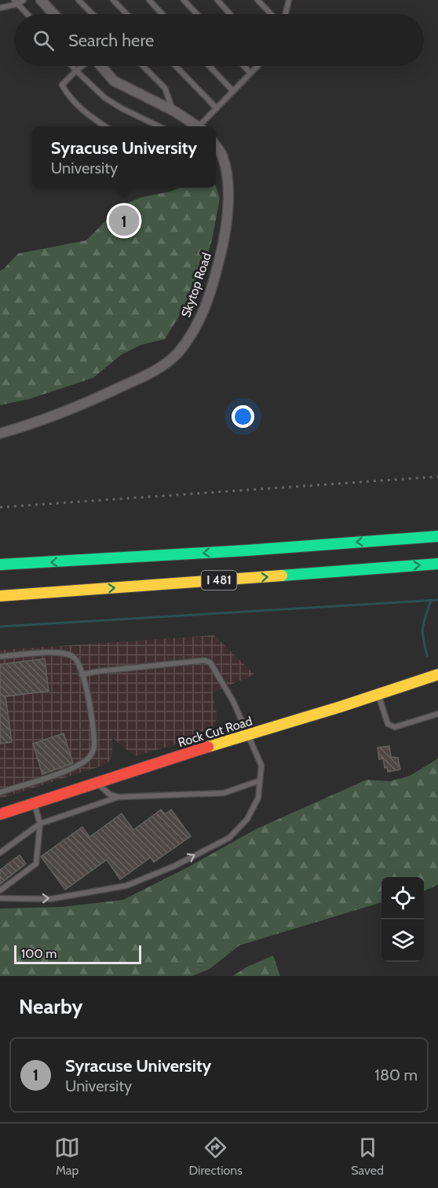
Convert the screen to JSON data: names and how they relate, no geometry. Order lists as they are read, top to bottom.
{
  "streets": {
    "main road": ["I 481", "Rock Cut Road"],
    "street": ["Skytop Road"]
  },
  "scale_bar": "100 m",
  "page": {
    "search": "Search here",
    "popup": ["Syracuse University", "University"],
    "pins": "1",
    "scale": "100 m",
    "heading": "Nearby",
    "list": [
      {
        "mark": "1",
        "name": "Syracuse University",
        "note": "University",
        "value": "180 m"
      }
    ],
    "nav": ["Map", "Directions", "Saved"]
  }
}
